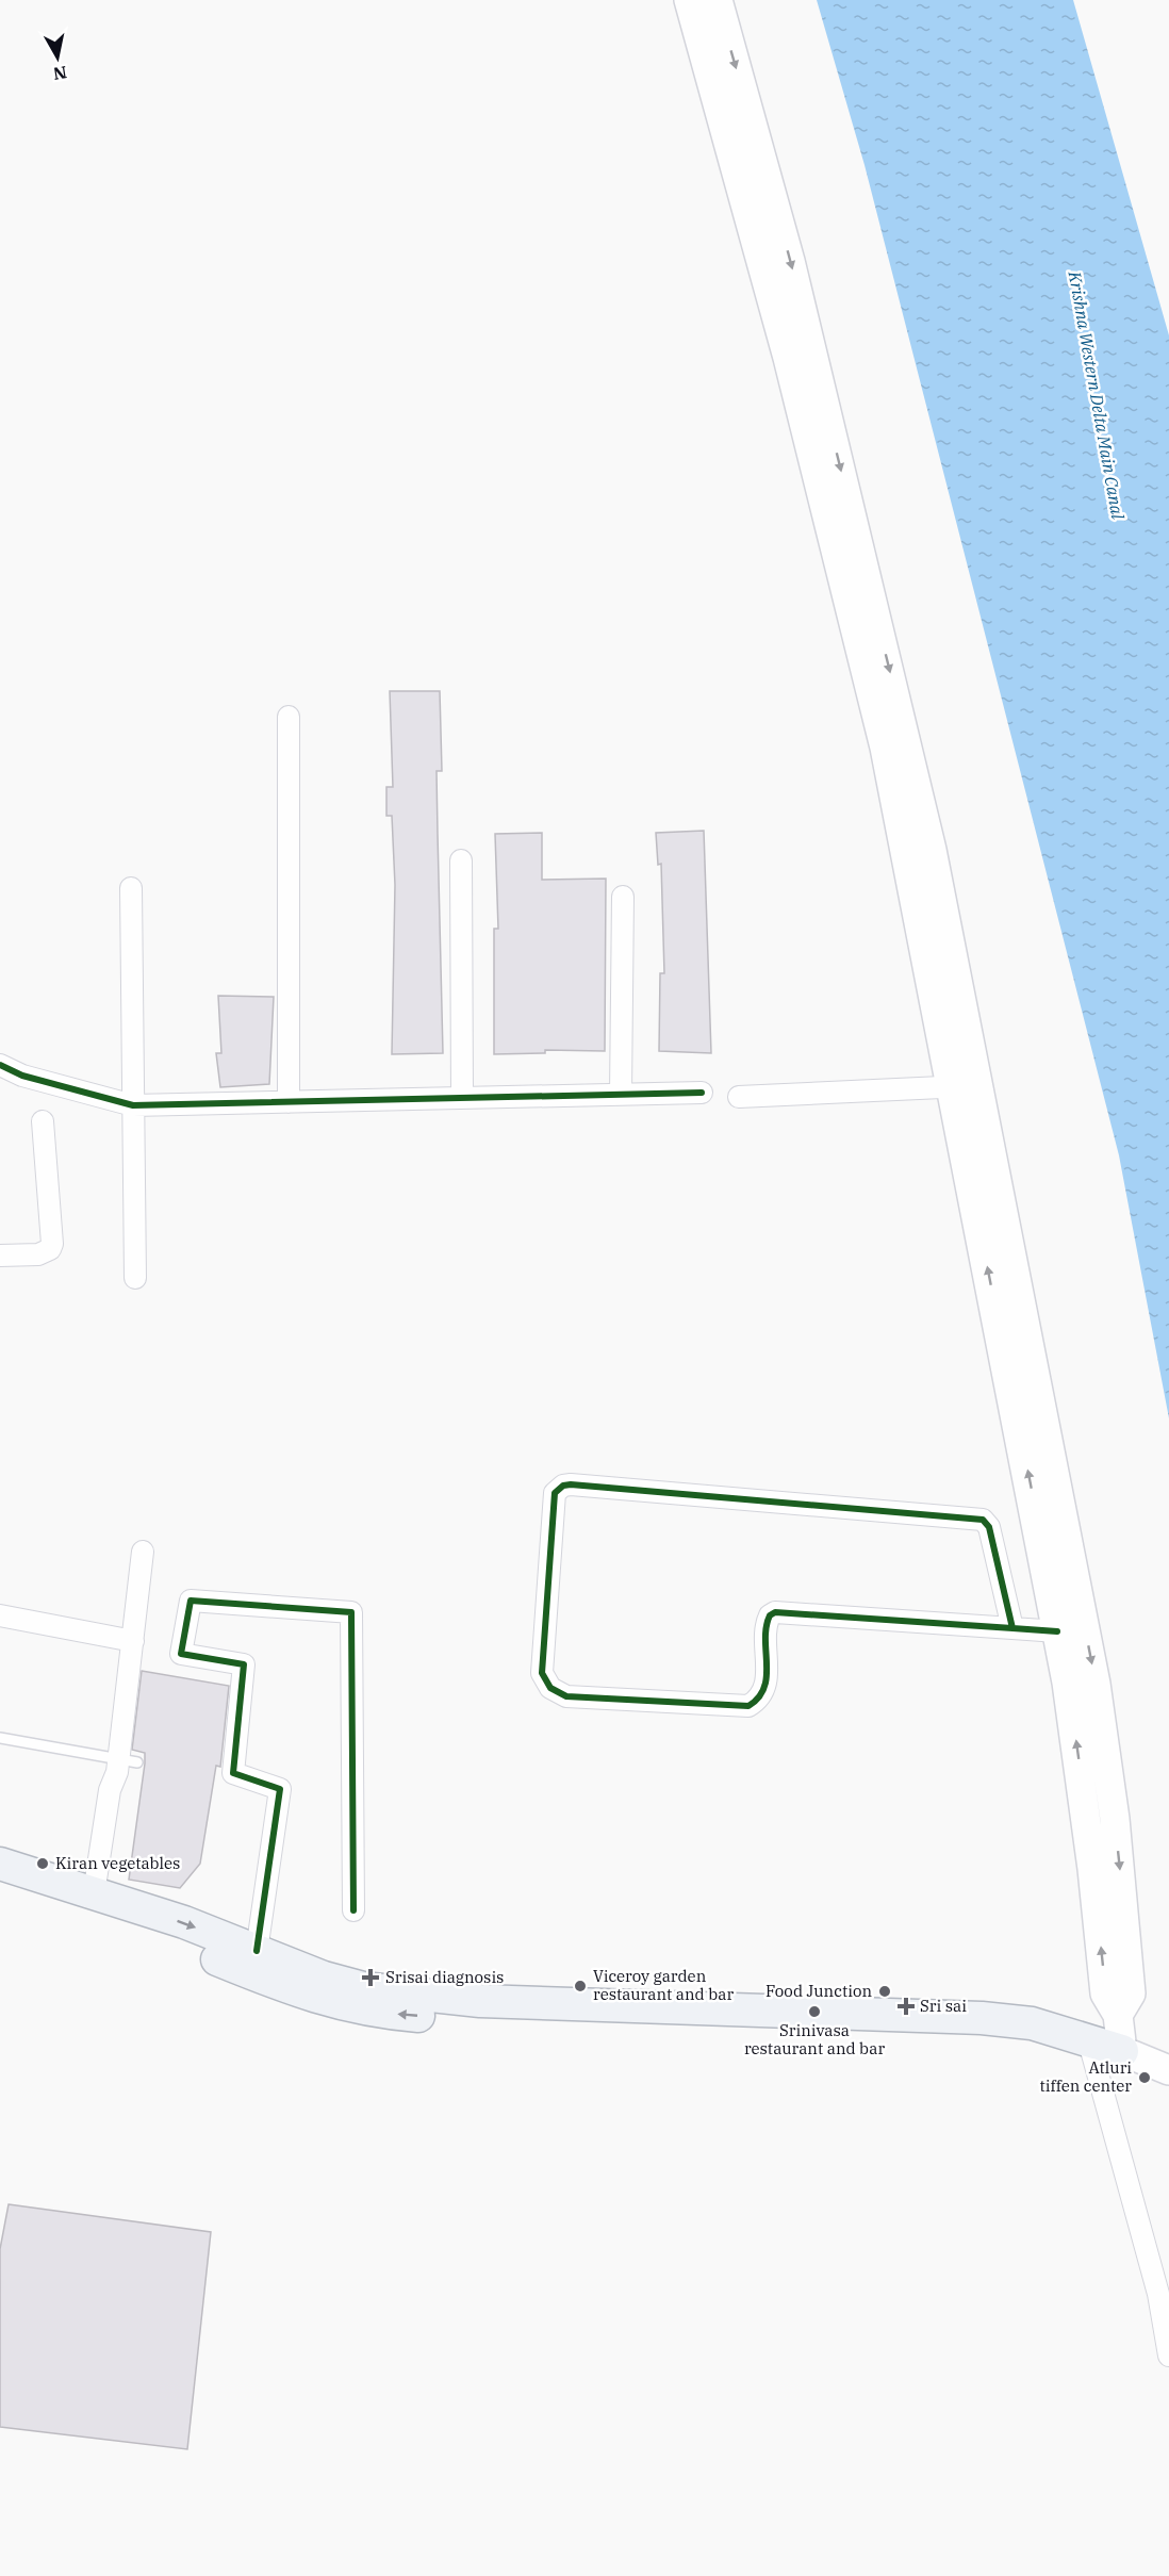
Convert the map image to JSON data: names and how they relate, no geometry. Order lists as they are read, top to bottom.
{
  "water": ["Krishna Western Delta Main Canal"],
  "places": {
    "other": [
      "Kiran vegetables",
      "Viceroy garden restaurant and bar",
      "Food Junction",
      "Srinivasa restaurant and bar",
      "Atluri tiffen center"
    ],
    "health": ["Srisai diagnosis", "Sri sai"]
  },
  "north": "bottom"
}
